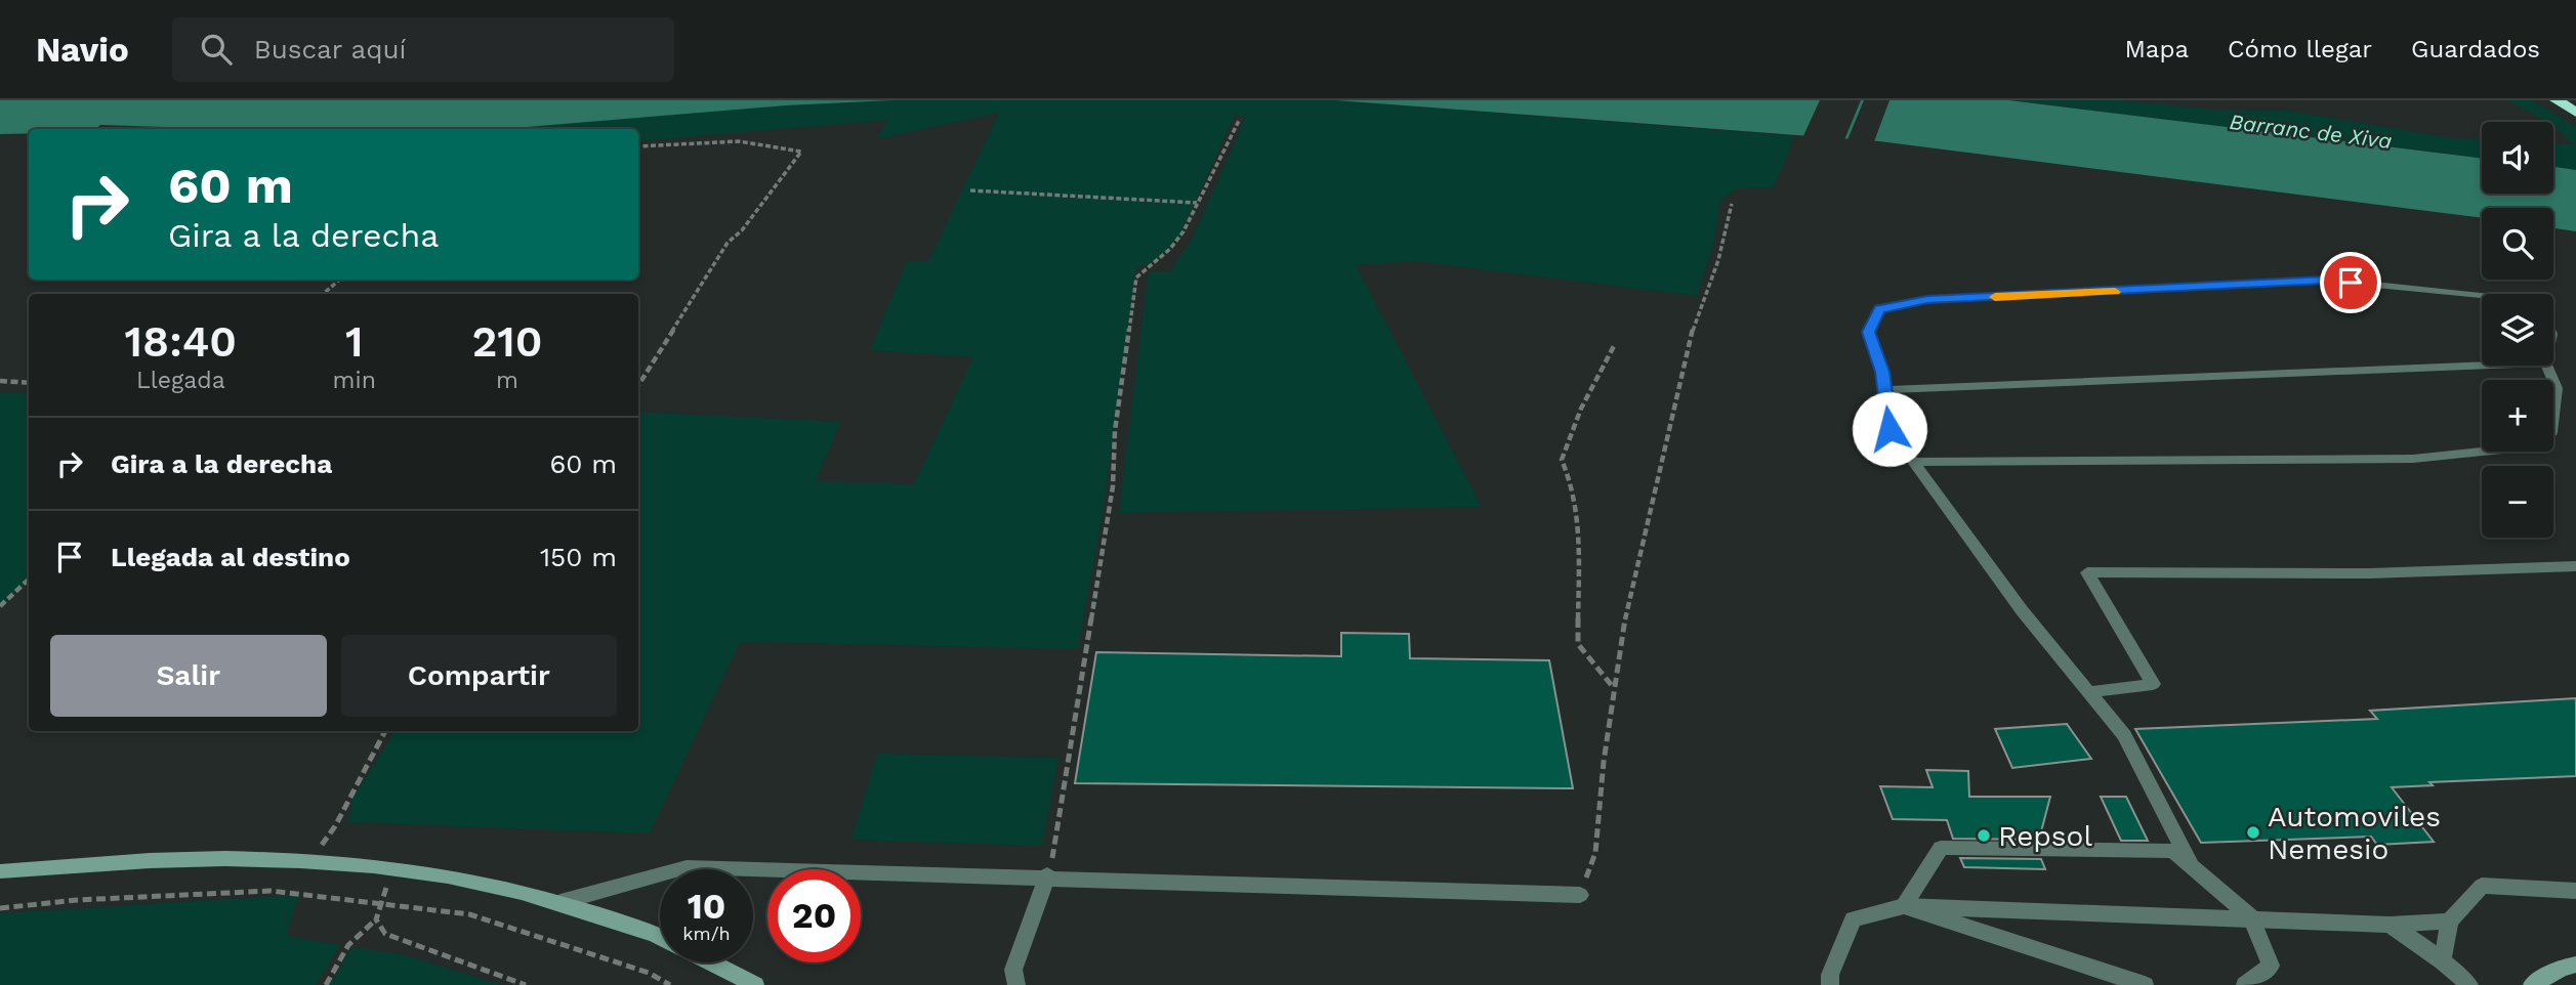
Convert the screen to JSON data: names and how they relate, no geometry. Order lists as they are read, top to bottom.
{
  "water": ["Barranc de Xiva"],
  "places": ["Automoviles Nemesio", "Repsol"],
  "page": {
    "header": "Navio",
    "search": "Buscar aquí",
    "nav": ["Mapa", "Cómo llegar", "Guardados"],
    "map_buttons": ["+", "−"],
    "turn": ["60 m", "Gira a la derecha"],
    "eta": [
      "18:40",
      "Llegada",
      "1",
      "min",
      "210",
      "m"
    ],
    "list": [
      {
        "name": "Gira a la derecha",
        "value": "60 m"
      },
      {
        "name": "Llegada al destino",
        "value": "150 m"
      }
    ],
    "buttons": ["Salir", "Compartir"],
    "speed": "10 km/h",
    "limit": "20"
  }
}
